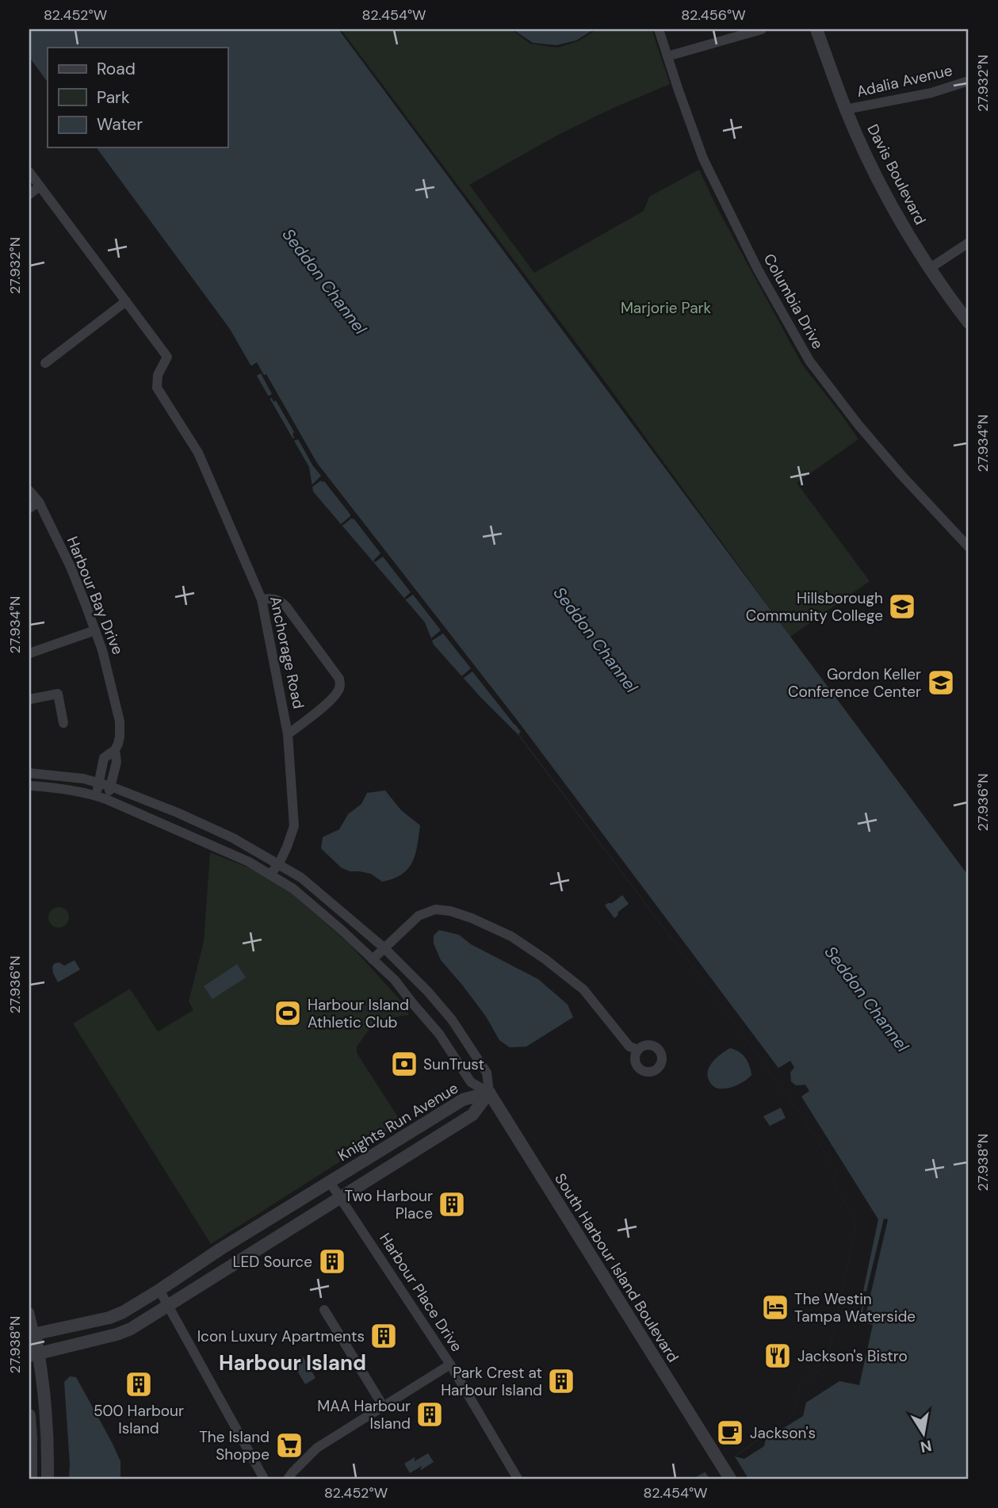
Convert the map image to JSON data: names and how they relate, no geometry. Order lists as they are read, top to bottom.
{
  "streets": {
    "street": [
      "Adalia Avenue",
      "Davis Boulevard",
      "Columbia Drive",
      "Harbour Bay Drive",
      "Anchorage Road",
      "Knights Run Avenue",
      "South Harbour Island Boulevard",
      "Harbour Place Drive"
    ]
  },
  "crossings": [
    ["Adalia Avenue", "Davis Boulevard"],
    ["Harbour Bay Drive", "South Harbour Island Boulevard"],
    ["Anchorage Road", "South Harbour Island Boulevard"],
    ["Knights Run Avenue", "South Harbour Island Boulevard"],
    ["Knights Run Avenue", "Harbour Place Drive"]
  ],
  "districts": ["Harbour Island"],
  "water": ["Seddon Channel"],
  "parks": ["Marjorie Park"],
  "places": {
    "school or university": ["Hillsborough Community College", "Gordon Keller Conference Center"],
    "sports": ["Harbour Island Athletic Club"],
    "bank": ["SunTrust"],
    "building": [
      "Two Harbour Place",
      "LED Source",
      "Icon Luxury Apartments",
      "Park Crest at Harbour Island",
      "500 Harbour Island",
      "MAA Harbour Island"
    ],
    "hotel": ["The Westin Tampa Waterside"],
    "restaurant": ["Jackson's Bistro"],
    "cafe": ["Jackson's"],
    "supermarket": ["The Island Shoppe"]
  },
  "legend": ["Road", "Park", "Water"],
  "north": "bottom",
  "coordinates": [
    "82.452°W",
    "82.454°W",
    "82.456°W",
    "27.932°N",
    "27.934°N",
    "27.936°N",
    "27.938°N"
  ]
}
